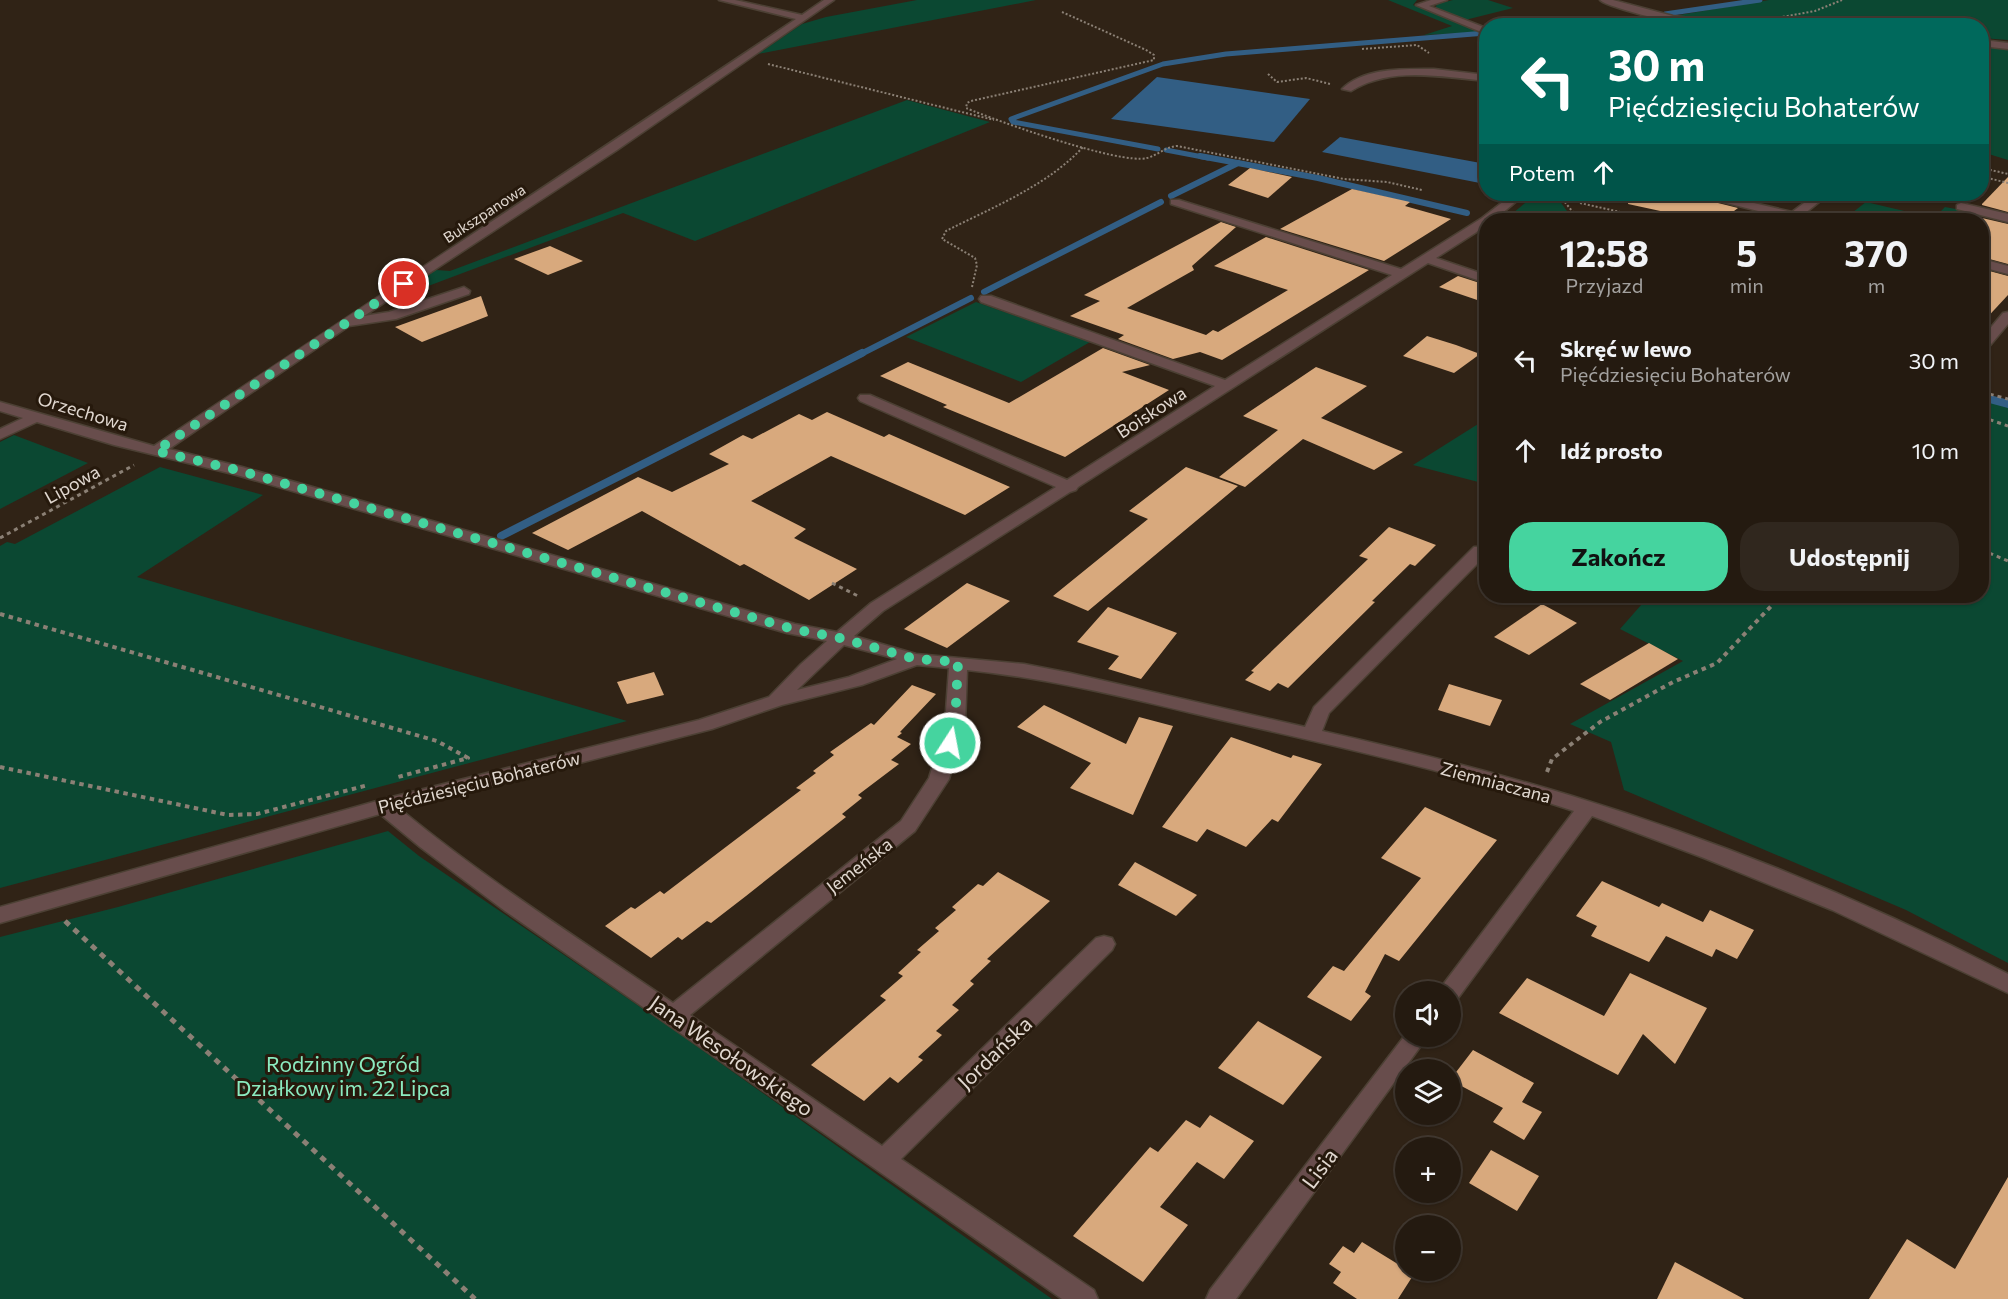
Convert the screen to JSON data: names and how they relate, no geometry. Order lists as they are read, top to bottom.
{
  "streets": {
    "street": [
      "Bukszpanowa",
      "Orzechowa",
      "Boiskowa",
      "Pięćdziesięciu Bohaterów",
      "Ziemniaczana",
      "Jemeńska",
      "Jordańska",
      "Jana Wesołowskiego",
      "Lisia"
    ],
    "path": ["Lipowa"]
  },
  "crossings": [
    ["Bukszpanowa", "Orzechowa"],
    ["Bukszpanowa", "Lipowa"],
    ["Orzechowa", "Boiskowa"],
    ["Orzechowa", "Lipowa"],
    ["Orzechowa", "Pięćdziesięciu Bohaterów"],
    ["Boiskowa", "Pięćdziesięciu Bohaterów"],
    ["Pięćdziesięciu Bohaterów", "Ziemniaczana"],
    ["Pięćdziesięciu Bohaterów", "Jemeńska"],
    ["Pięćdziesięciu Bohaterów", "Jana Wesołowskiego"],
    ["Ziemniaczana", "Jemeńska"],
    ["Jemeńska", "Jana Wesołowskiego"],
    ["Jordańska", "Jana Wesołowskiego"]
  ],
  "parks": ["Rodzinny Ogród Działkowy im. 22 Lipca"],
  "page": {
    "turn": ["30 m", "Pięćdziesięciu Bohaterów"],
    "then": "Potem",
    "eta": [
      "12:58",
      "Przyjazd",
      "5",
      "min",
      "370",
      "m"
    ],
    "list": [
      {
        "name": "Skręć w lewo",
        "note": "Pięćdziesięciu Bohaterów",
        "value": "30 m"
      },
      {
        "name": "Idź prosto",
        "value": "10 m"
      }
    ],
    "buttons": ["Zakończ", "Udostępnij"],
    "map_buttons": ["+", "−"]
  }
}
